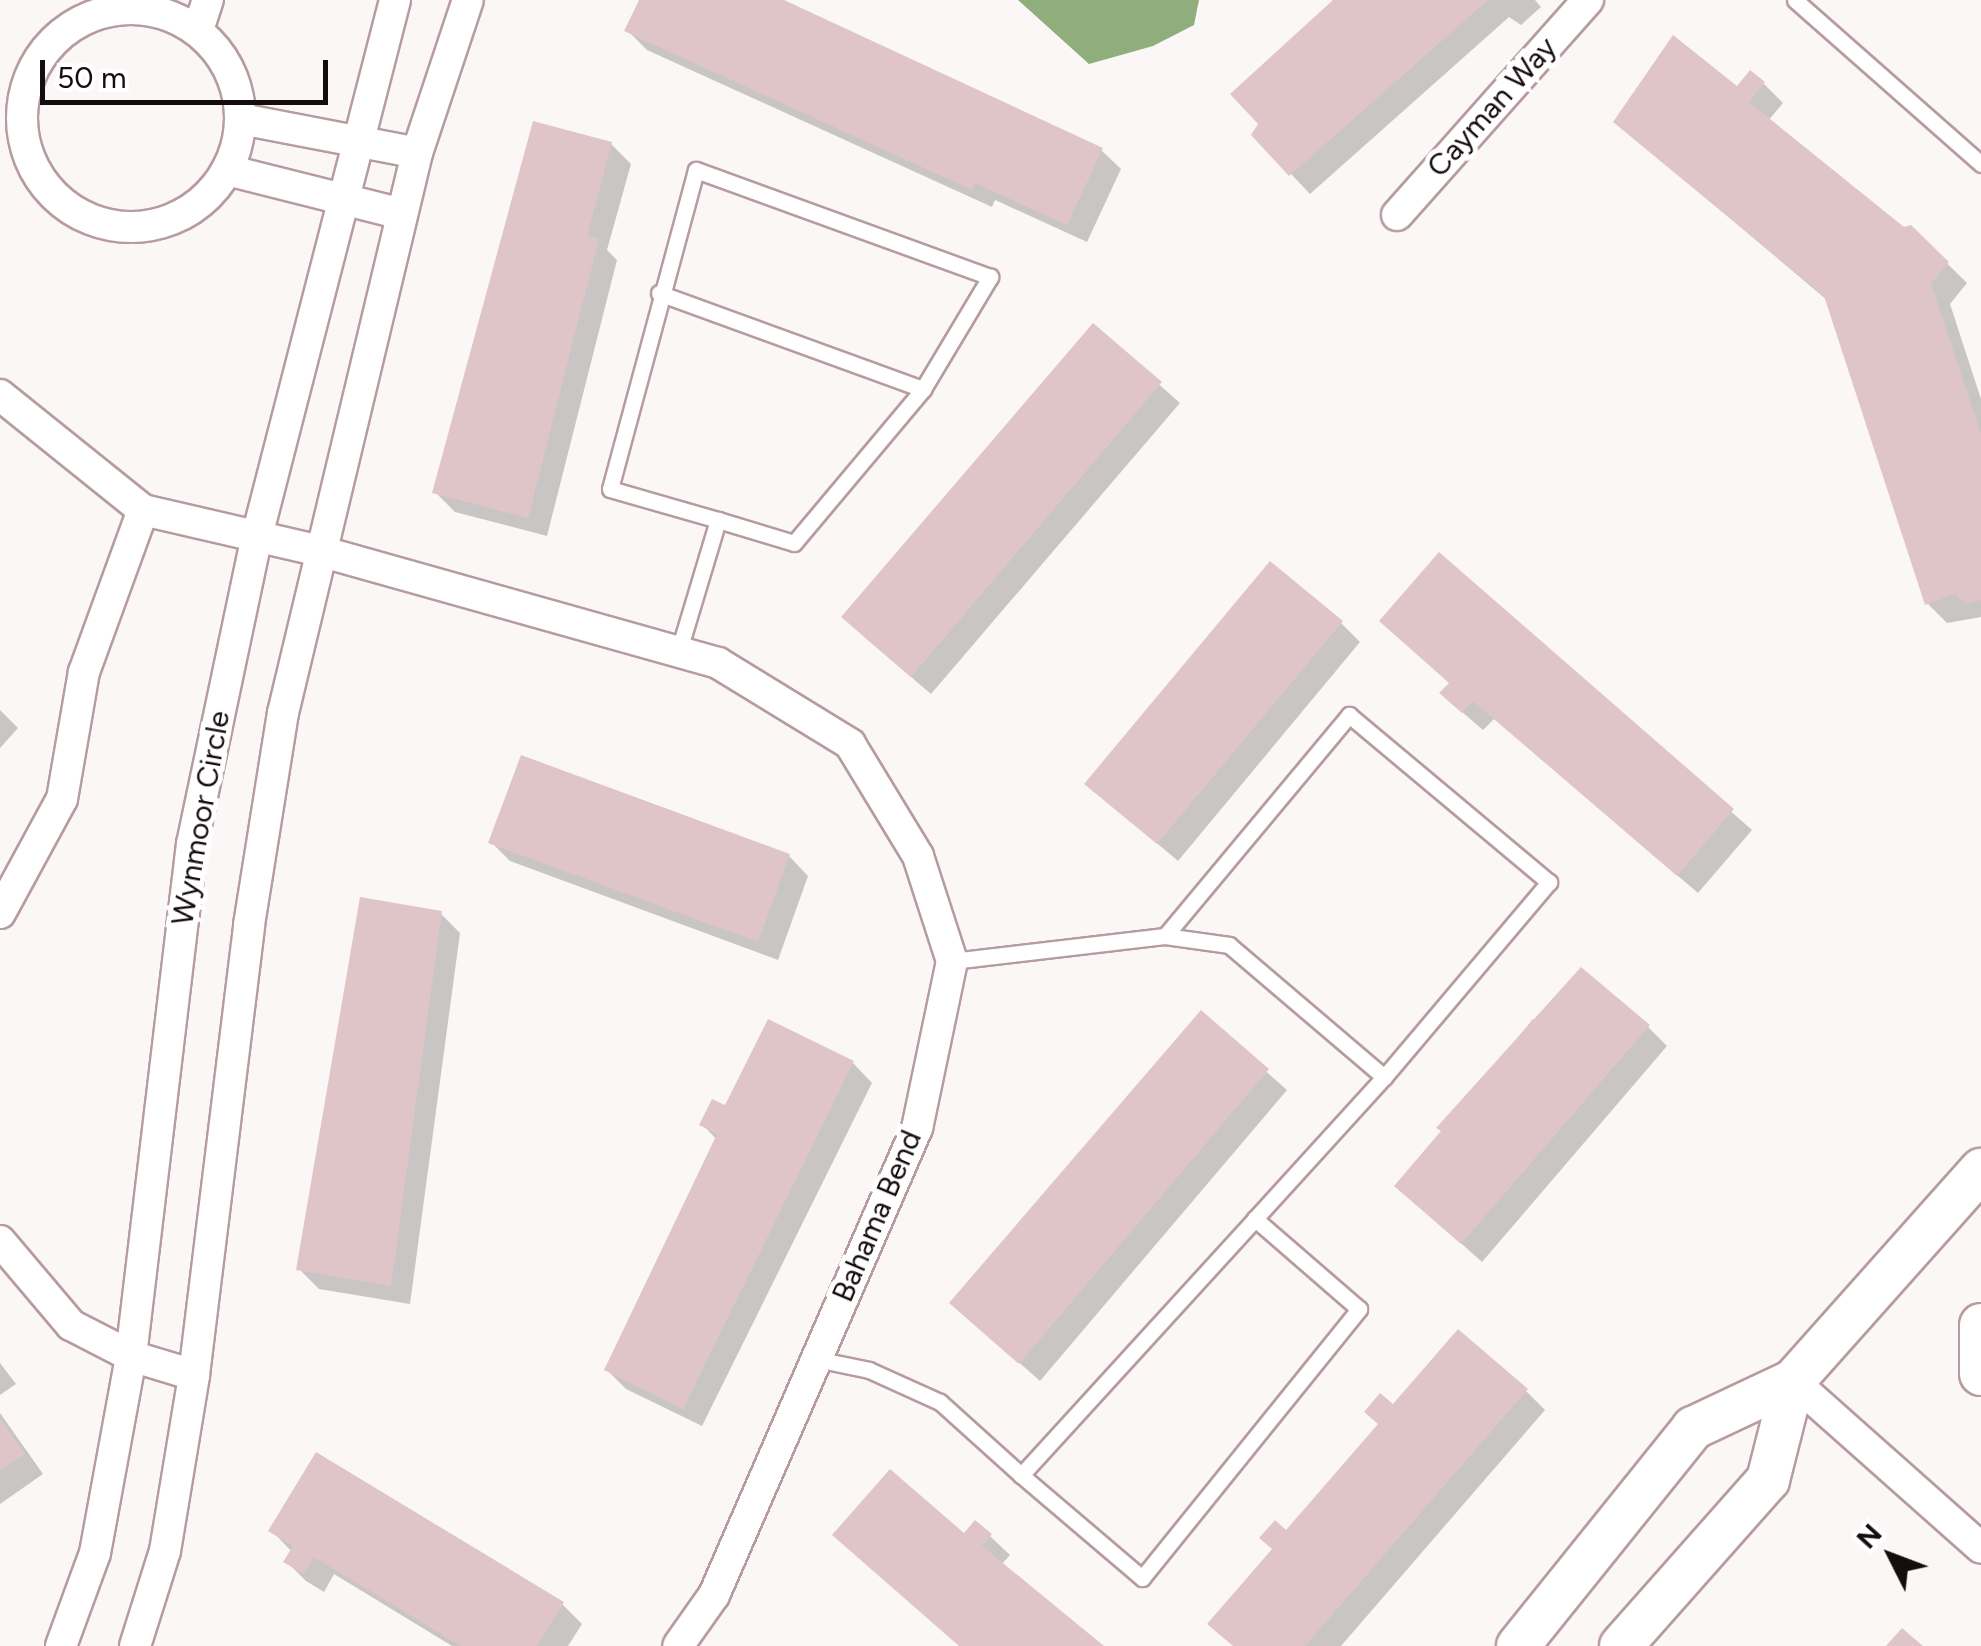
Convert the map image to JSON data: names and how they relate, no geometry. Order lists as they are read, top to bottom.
{
  "streets": {
    "street": ["Cayman Way", "Wynmoor Circle", "Bahama Bend"]
  },
  "scale_bar": "50 m",
  "north": "top left"
}
